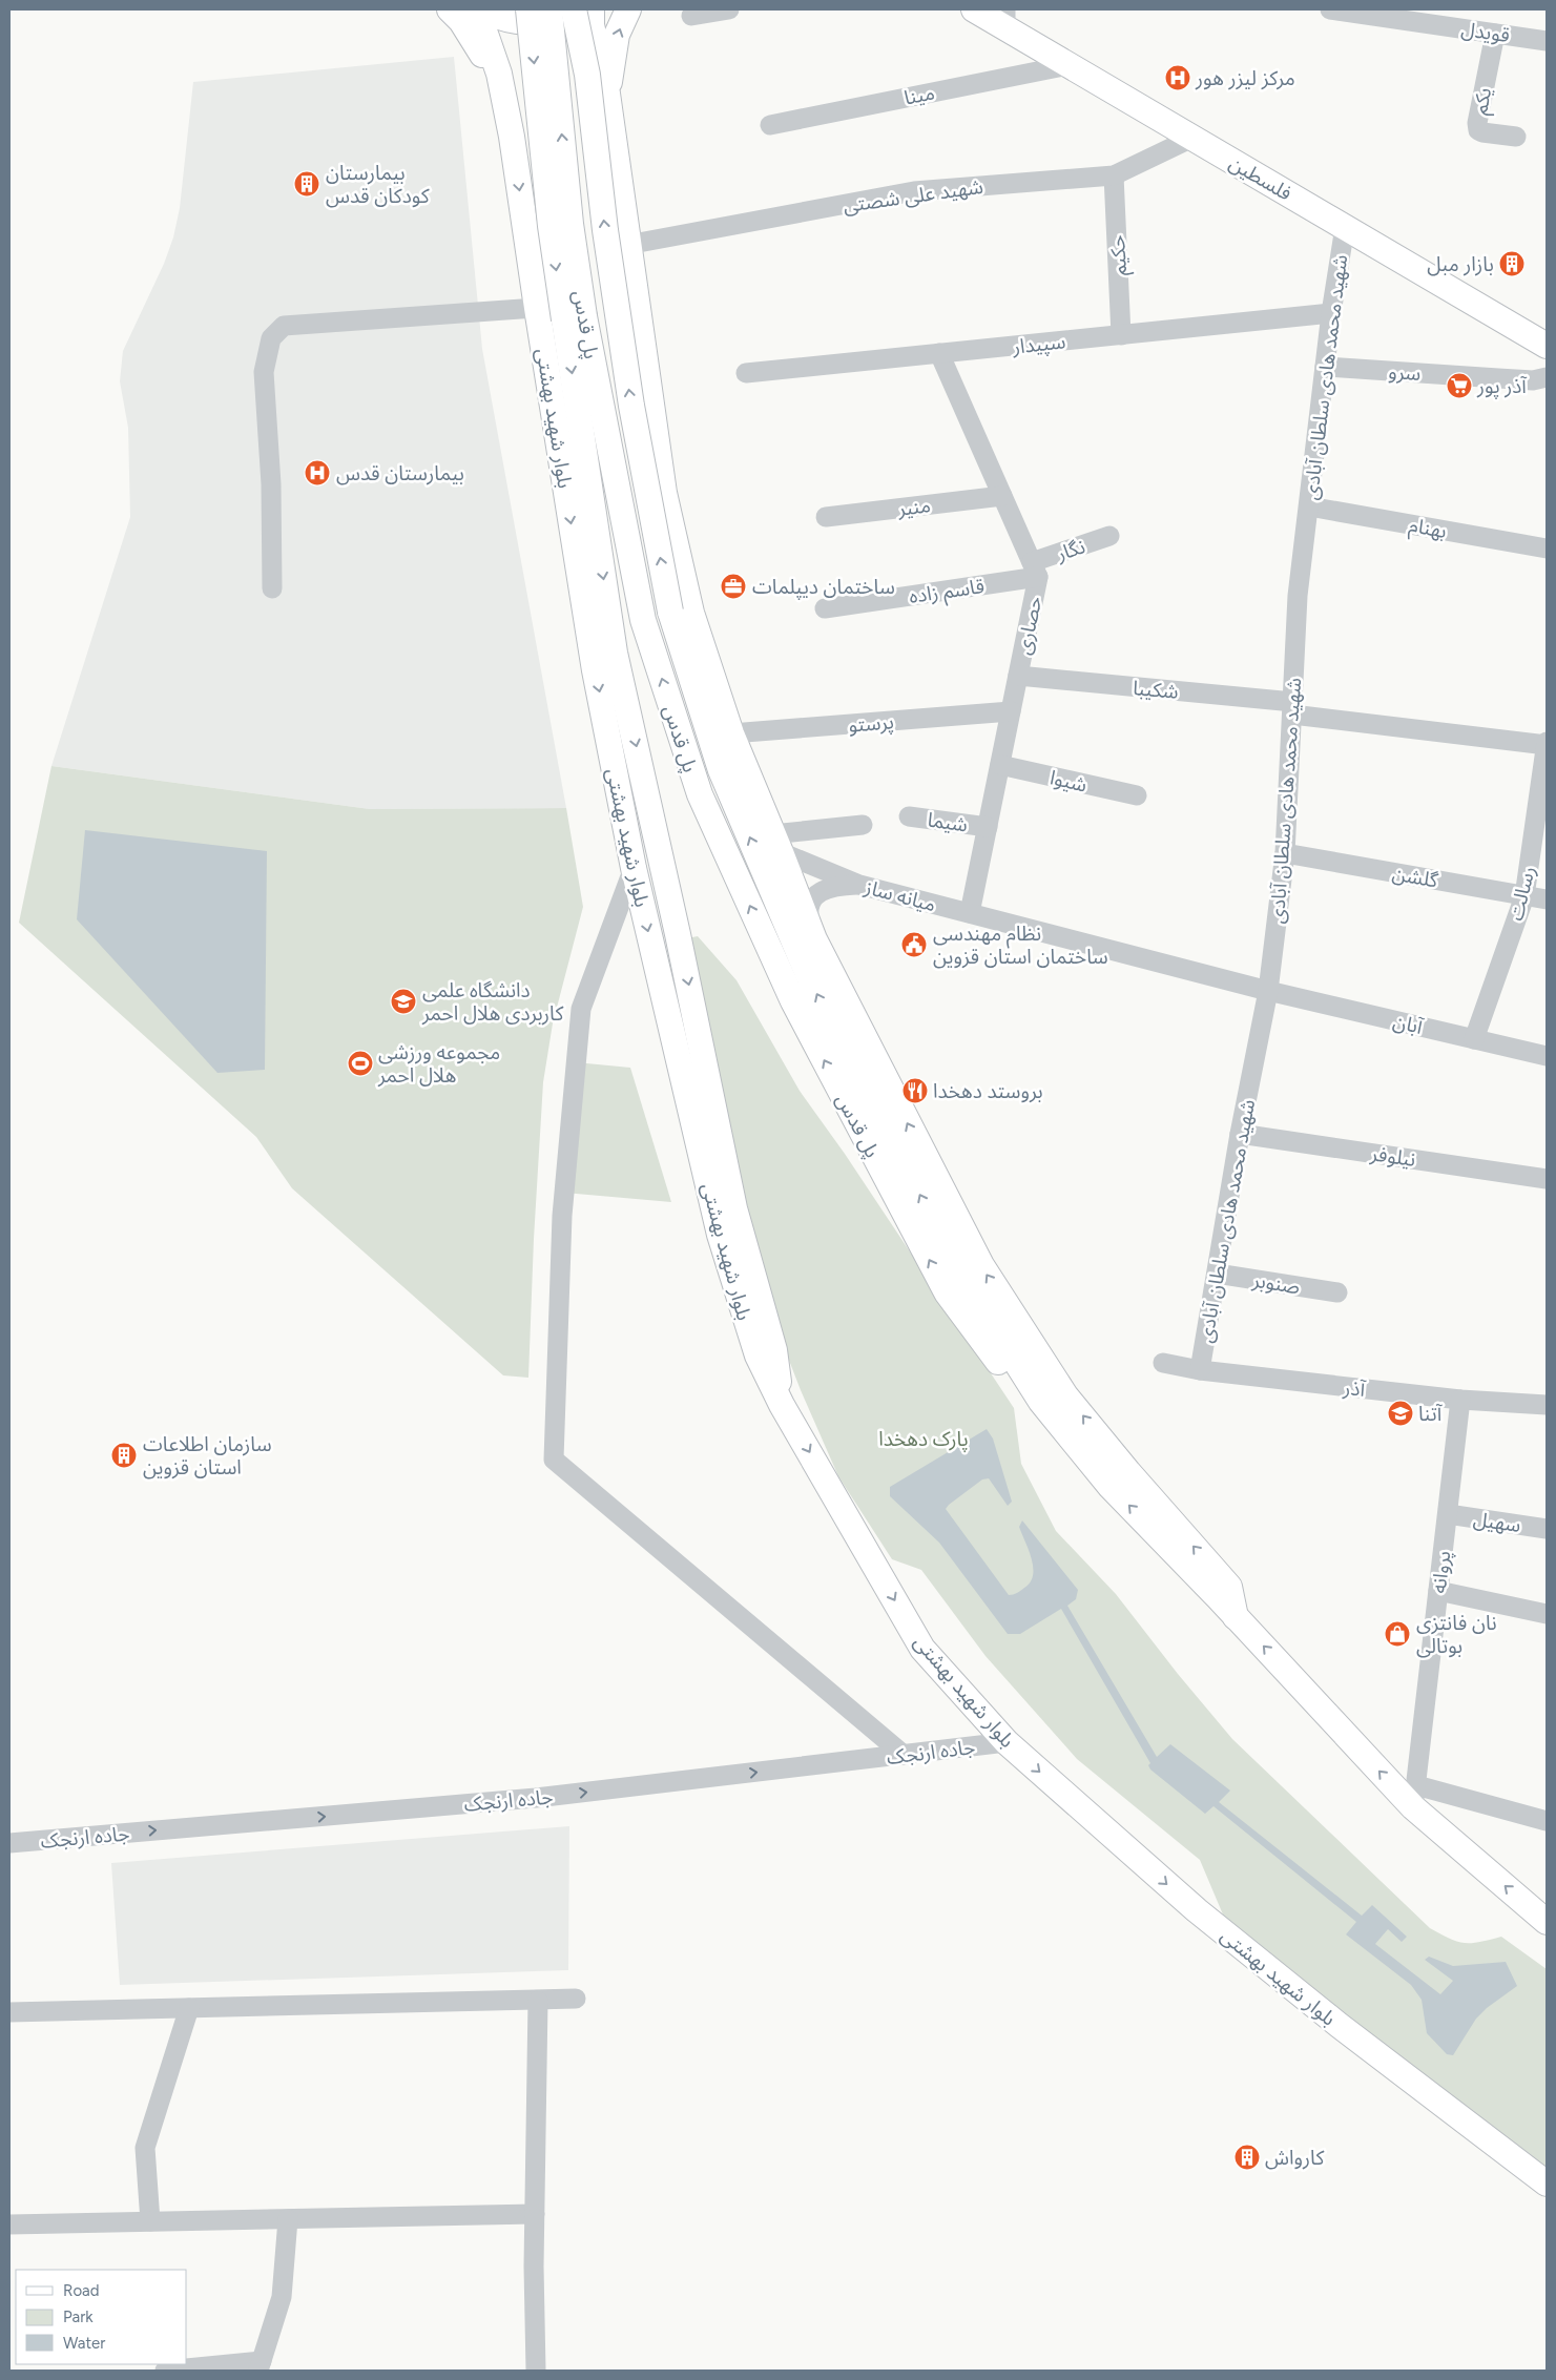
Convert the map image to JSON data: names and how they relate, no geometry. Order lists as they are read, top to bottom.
{
  "streets": {
    "main road": ["فلسطین", "پل قدس", "بلوار شهید بهشتی"],
    "street": [
      "قویدل",
      "مینا",
      "یکم",
      "شهید علی شصتی",
      "حکیم",
      "سپیدار",
      "سرو",
      "شهید محمد هادی سلطان آبادی",
      "منیر",
      "بهنام",
      "نگار",
      "قاسم زاده",
      "حصاری",
      "شکیبا",
      "پرستو",
      "شیوا",
      "شیما",
      "گلشن",
      "رسالت",
      "میانه ساز",
      "آبان",
      "نیلوفر",
      "صنوبر",
      "آذر",
      "سهیل",
      "پروانه",
      "جاده ارنجک"
    ]
  },
  "crossings": [
    ["قویدل", "یکم"],
    ["مینا", "فلسطین"],
    ["فلسطین", "شهید علی شصتی"],
    ["فلسطین", "شهید محمد هادی سلطان آبادی"],
    ["شهید علی شصتی", "حکیم"],
    ["حکیم", "سپیدار"],
    ["پل قدس", "بلوار شهید بهشتی"],
    ["سپیدار", "شهید محمد هادی سلطان آبادی"],
    ["سرو", "شهید محمد هادی سلطان آبادی"],
    ["شهید محمد هادی سلطان آبادی", "بهنام"],
    ["شهید محمد هادی سلطان آبادی", "شکیبا"],
    ["شهید محمد هادی سلطان آبادی", "گلشن"],
    ["شهید محمد هادی سلطان آبادی", "میانه ساز"],
    ["شهید محمد هادی سلطان آبادی", "آبان"],
    ["شهید محمد هادی سلطان آبادی", "نیلوفر"],
    ["شهید محمد هادی سلطان آبادی", "صنوبر"],
    ["شهید محمد هادی سلطان آبادی", "آذر"],
    ["بلوار شهید بهشتی", "جاده ارنجک"],
    ["نگار", "قاسم زاده"],
    ["نگار", "حصاری"],
    ["قاسم زاده", "حصاری"],
    ["حصاری", "شکیبا"],
    ["حصاری", "پرستو"],
    ["حصاری", "شیوا"],
    ["حصاری", "شیما"],
    ["حصاری", "میانه ساز"],
    ["شکیبا", "رسالت"],
    ["گلشن", "رسالت"],
    ["رسالت", "آبان"],
    ["میانه ساز", "آبان"],
    ["آذر", "پروانه"],
    ["سهیل", "پروانه"]
  ],
  "one_way": ["جاده ارنجک"],
  "parks": ["پارک دهخدا"],
  "places": {
    "hospital": ["مرکز لیزر هور", "بیمارستان قدس"],
    "building": [
      "بیمارستان کودکان قدس",
      "بازار مبل",
      "سازمان اطلاعات استان قزوین",
      "کارواش"
    ],
    "supermarket": ["آذر پور"],
    "office": ["ساختمان دیپلمات"],
    "public building": ["نظام مهندسی ساختمان استان قزوین"],
    "school or university": ["دانشگاه علمی کاربردی هلال احمر", "آتنا"],
    "sports": ["مجموعه ورزشی هلال احمر"],
    "restaurant": ["بروستد دهخدا"],
    "shop": ["نان فانتزی بوتالی"]
  },
  "legend": ["Road", "Park", "Water"]
}
